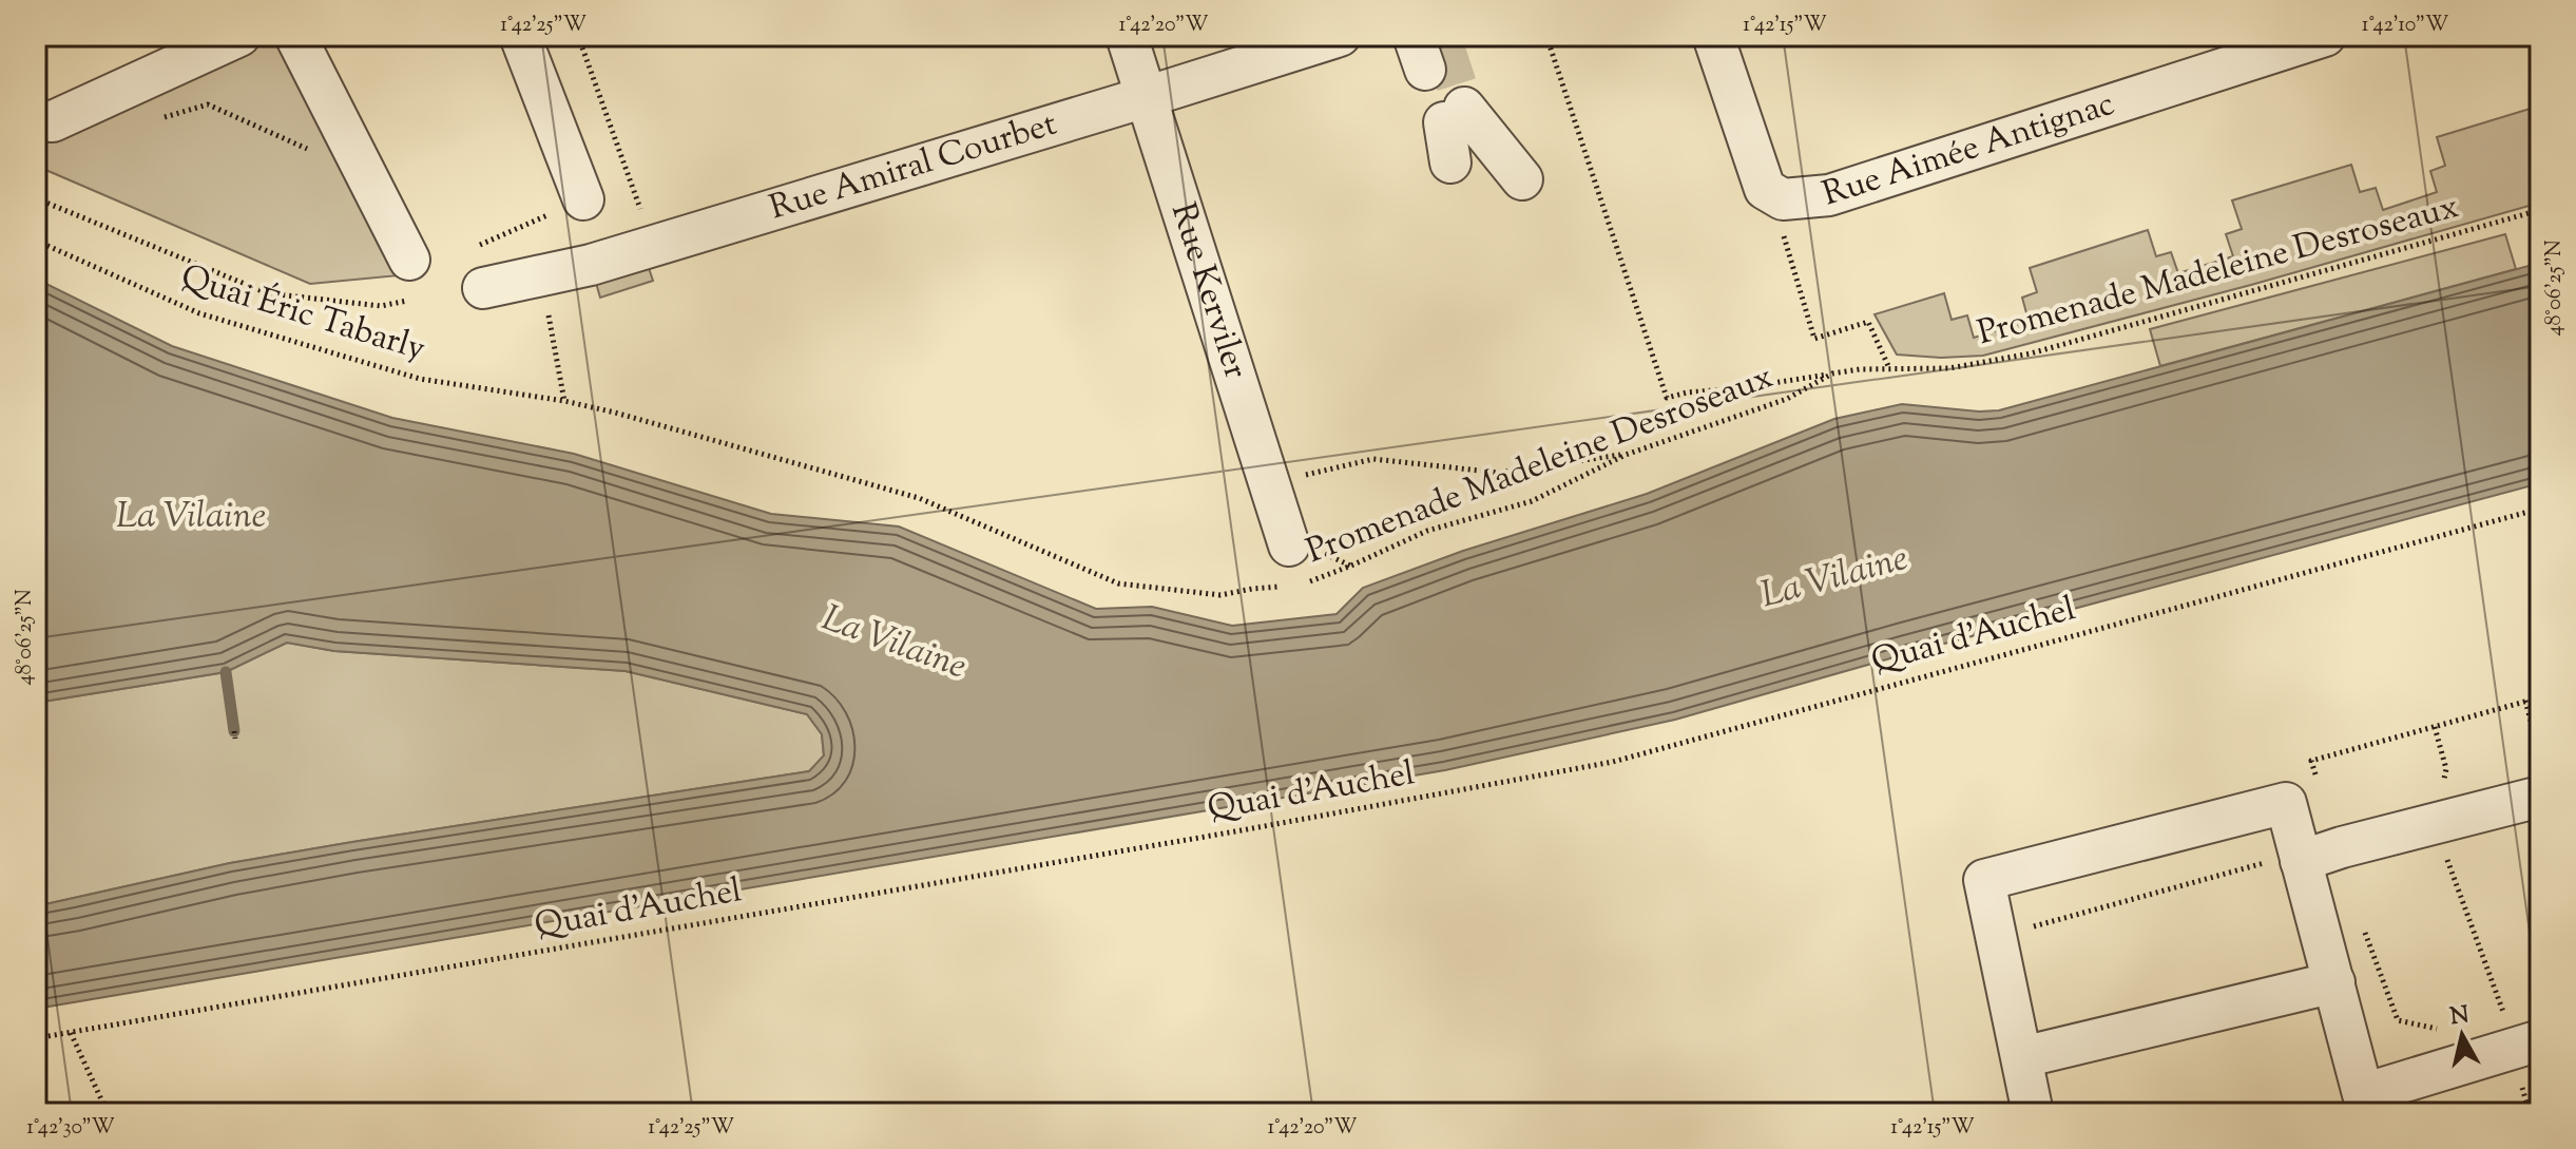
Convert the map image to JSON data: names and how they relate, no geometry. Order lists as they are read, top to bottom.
{
  "streets": {
    "street": ["Rue Aimée Antignac", "Rue Amiral Courbet", "Rue Kerviler"],
    "path": ["Promenade Madeleine Desroseaux", "Quai Éric Tabarly", "Quai d'Auchel"]
  },
  "crossings": [
    ["Rue Amiral Courbet", "Rue Kerviler"],
    ["Promenade Madeleine Desroseaux", "Quai Éric Tabarly"]
  ],
  "water": ["La Vilaine"],
  "north": "top",
  "coordinates": [
    "1°42'25\"W",
    "1°42'20\"W",
    "1°42'15\"W",
    "1°42'10\"W",
    "48°06'25\"N",
    "1°42'30\"W"
  ]
}
